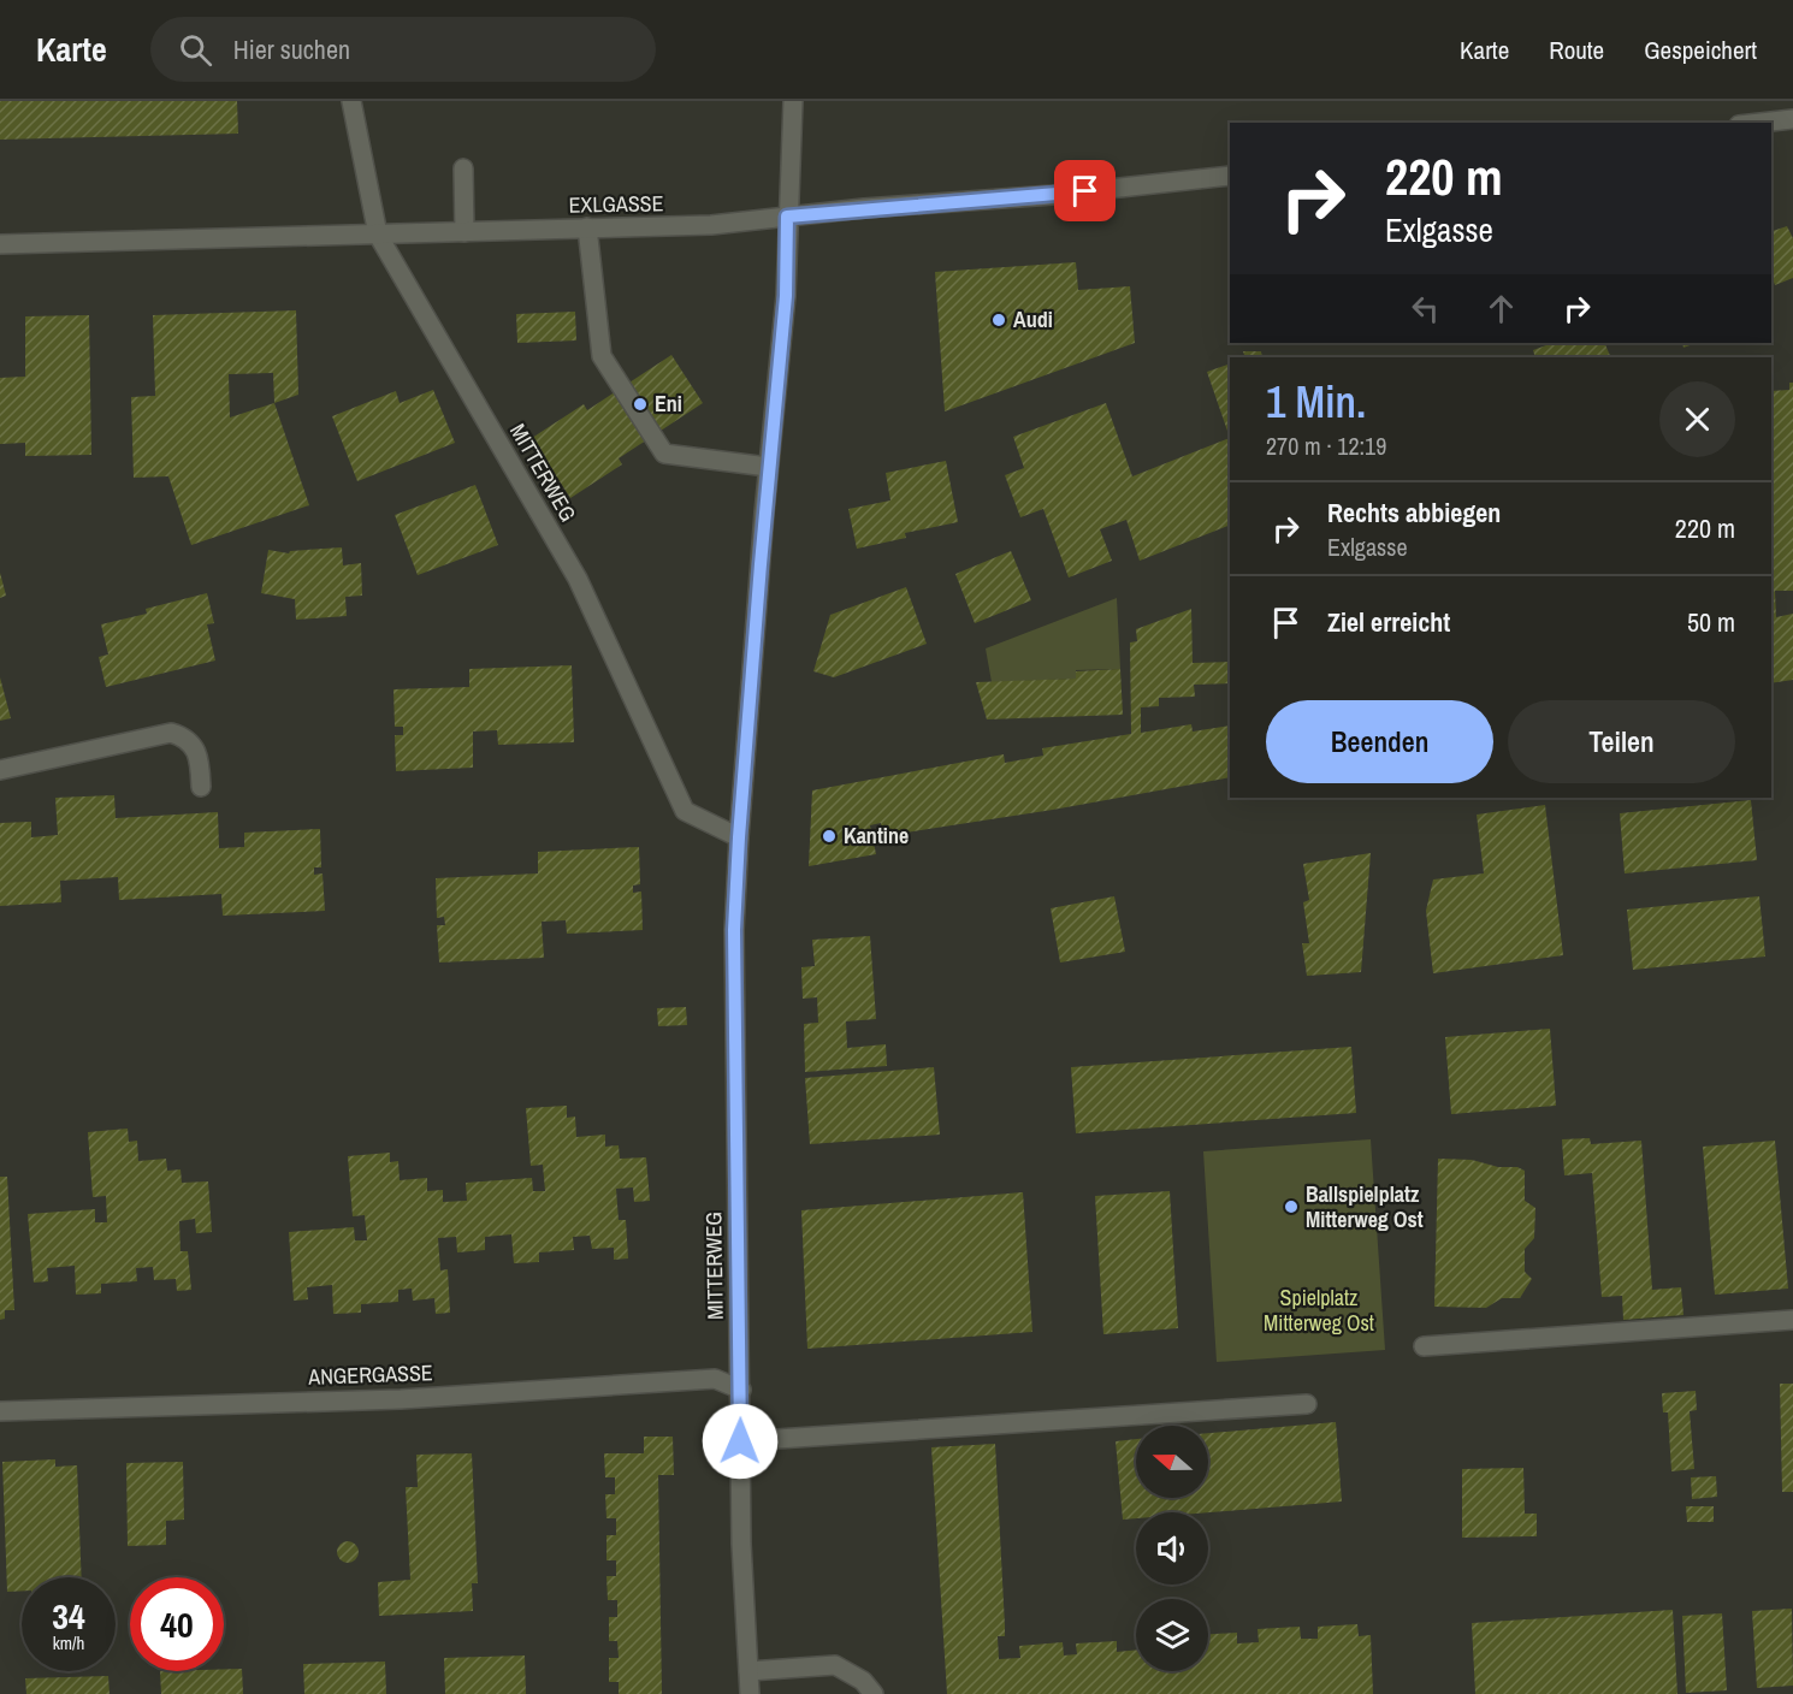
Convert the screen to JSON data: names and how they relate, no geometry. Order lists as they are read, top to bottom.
{
  "streets": {
    "street": ["EXLGASSE", "MITTERWEG", "ANGERGASSE"]
  },
  "crossings": [
    ["EXLGASSE", "MITTERWEG"],
    ["MITTERWEG", "ANGERGASSE"]
  ],
  "parks": ["Spielplatz Mitterweg Ost"],
  "places": [
    "Audi",
    "Eni",
    "Kantine",
    "Ballspielplatz Mitterweg Ost"
  ],
  "north": "left",
  "page": {
    "header": "Karte",
    "search": "Hier suchen",
    "nav": ["Karte", "Route", "Gespeichert"],
    "turn": ["220 m", "Exlgasse"],
    "heading": ["1 Min.", "270 m · 12:19"],
    "list": [
      {
        "name": "Rechts abbiegen",
        "note": "Exlgasse",
        "value": "220 m"
      },
      {
        "name": "Ziel erreicht",
        "value": "50 m"
      }
    ],
    "buttons": ["Beenden", "Teilen"],
    "speed": "34 km/h",
    "limit": "40"
  }
}
